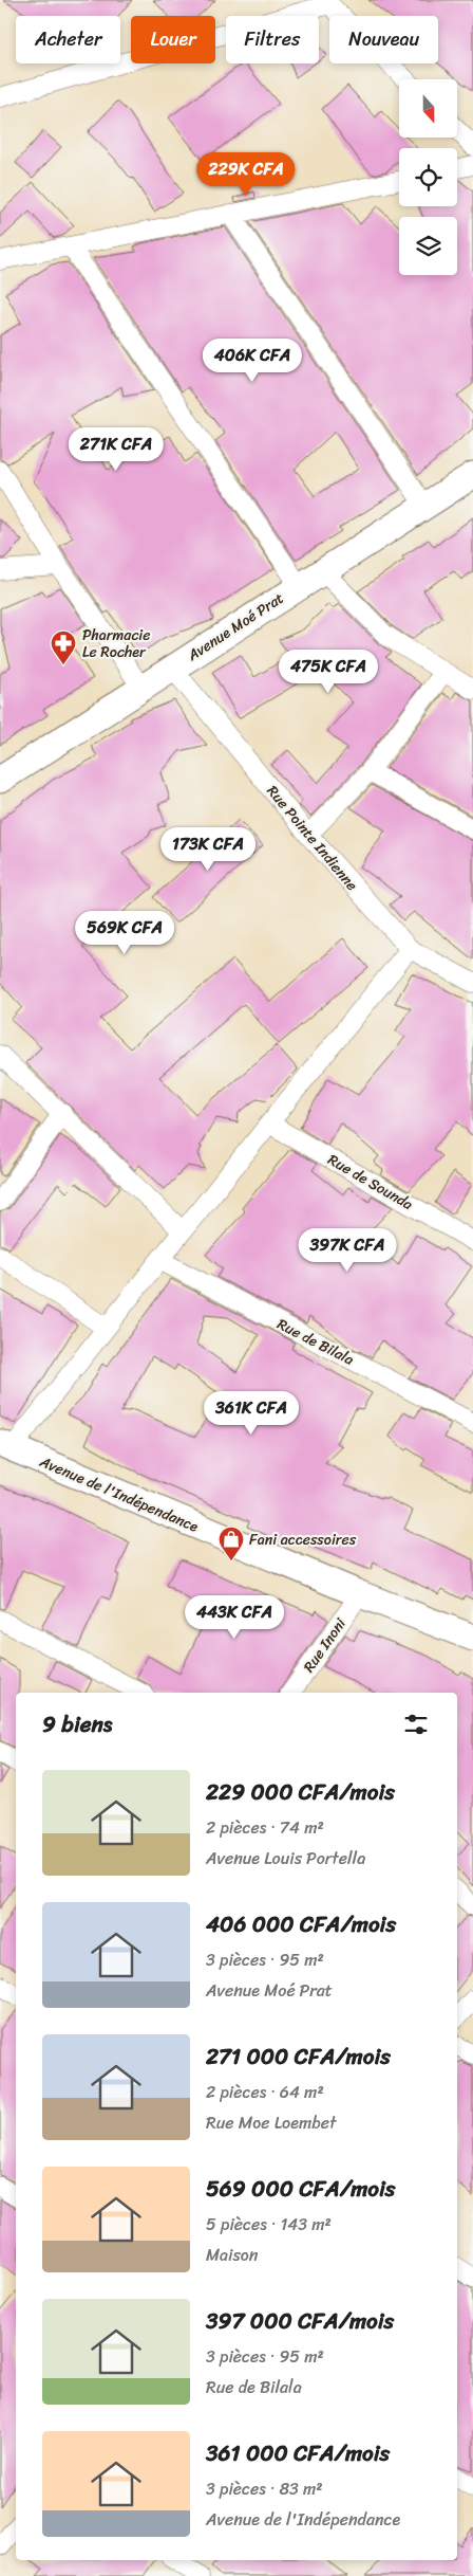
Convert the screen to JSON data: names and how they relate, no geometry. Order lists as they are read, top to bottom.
{
  "streets": {
    "street": [
      "Avenue Moé Prat",
      "Rue Pointe Indienne",
      "Rue de Sounda",
      "Rue de Bilala",
      "Avenue de l'Indépendance",
      "Rue Inoni"
    ]
  },
  "crossings": [
    ["Avenue Moé Prat", "Rue Pointe Indienne"],
    ["Avenue de l'Indépendance", "Rue Inoni"]
  ],
  "places": {
    "pharmacy": ["Pharmacie Le Rocher"],
    "shop": ["Fani accessoires"]
  },
  "north": "bottom",
  "page": {
    "chip": [
      "Acheter",
      "Louer",
      "Filtres",
      "Nouveau"
    ],
    "price": [
      "229K CFA",
      "406K CFA",
      "271K CFA",
      "475K CFA",
      "173K CFA",
      "569K CFA",
      "397K CFA",
      "361K CFA",
      "443K CFA"
    ],
    "heading": "9 biens",
    "list": [
      {
        "name": "229 000 CFA/mois",
        "note": "2 pièces · 74 m² · Avenue Louis Portella"
      },
      {
        "name": "406 000 CFA/mois",
        "note": "3 pièces · 95 m² · Avenue Moé Prat"
      },
      {
        "name": "271 000 CFA/mois",
        "note": "2 pièces · 64 m² · Rue Moe Loembet"
      },
      {
        "name": "569 000 CFA/mois",
        "note": "5 pièces · 143 m² · Maison"
      },
      {
        "name": "397 000 CFA/mois",
        "note": "3 pièces · 95 m² · Rue de Bilala"
      },
      {
        "name": "361 000 CFA/mois",
        "note": "3 pièces · 83 m² · Avenue de l'Indépendance"
      }
    ]
  }
}
